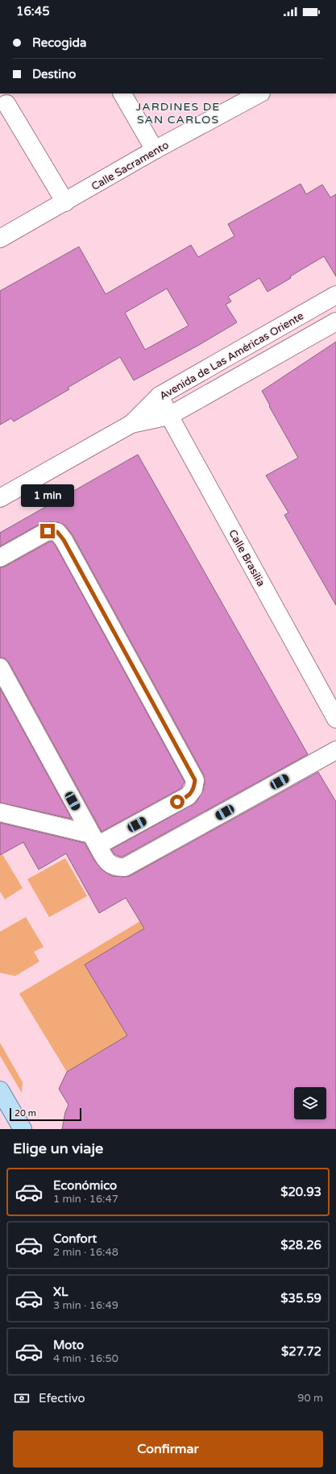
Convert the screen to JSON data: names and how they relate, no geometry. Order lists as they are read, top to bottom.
{
  "streets": {
    "street": ["Calle Sacramento", "Avenida de Las Américas Oriente", "Calle Brasilia"]
  },
  "crossings": [
    ["Avenida de Las Américas Oriente", "Calle Brasilia"]
  ],
  "districts": ["JARDINES DE SAN CARLOS"],
  "scale_bar": "20 m",
  "page": {
    "status": "16:45",
    "banner": ["Recogida", "Destino"],
    "bubble": "1 min",
    "scale": "20 m",
    "heading": "Elige un viaje",
    "list": [
      {
        "name": "Económico",
        "note": "1 min · 16:47",
        "value": "$20.93"
      },
      {
        "name": "Confort",
        "note": "2 min · 16:48",
        "value": "$28.26"
      },
      {
        "name": "XL",
        "note": "3 min · 16:49",
        "value": "$35.59"
      },
      {
        "name": "Moto",
        "note": "4 min · 16:50",
        "value": "$27.72"
      }
    ],
    "pay": ["Efectivo", "90 m"],
    "buttons": "Confirmar"
  }
}
